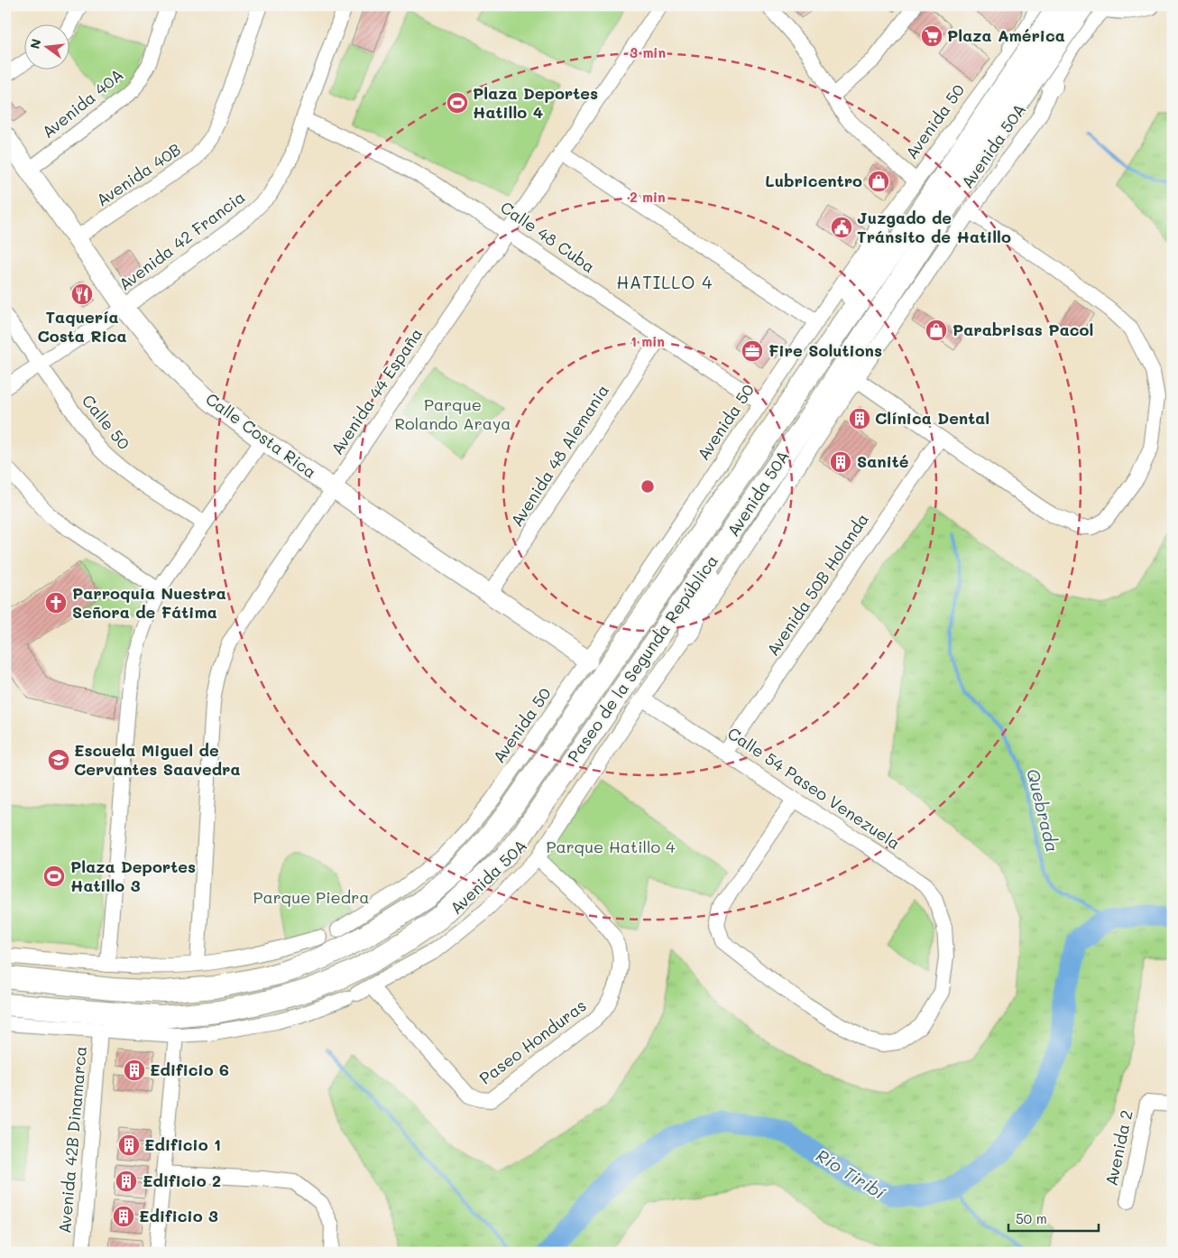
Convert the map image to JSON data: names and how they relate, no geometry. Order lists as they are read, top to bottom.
{
  "streets": {
    "highway": ["Paseo de la Segunda República"],
    "main road": ["Calle Costa Rica"],
    "street": [
      "Avenida 40A",
      "Avenida 50",
      "Avenida 50A",
      "Avenida 40B",
      "Calle 48 Cuba",
      "Avenida 42 Francia",
      "Avenida 44 España",
      "Calle 50",
      "Avenida 48 Alemania",
      "Avenida 50B Holanda",
      "Calle 54 Paseo Venezuela",
      "Paseo Honduras",
      "Avenida 42B Dinamarca",
      "Avenida 2"
    ]
  },
  "crossings": [
    ["Avenida 40A", "Calle Costa Rica"],
    ["Avenida 50", "Avenida 50A"],
    ["Avenida 50", "Calle 48 Cuba"],
    ["Avenida 50", "Calle Costa Rica"],
    ["Avenida 50A", "Calle 54 Paseo Venezuela"],
    ["Avenida 50A", "Paseo Honduras"],
    ["Avenida 50A", "Avenida 42B Dinamarca"],
    ["Avenida 40B", "Calle Costa Rica"],
    ["Calle 48 Cuba", "Avenida 42 Francia"],
    ["Calle 48 Cuba", "Avenida 44 España"],
    ["Calle 48 Cuba", "Avenida 48 Alemania"],
    ["Avenida 42 Francia", "Calle 50"],
    ["Avenida 42 Francia", "Calle Costa Rica"],
    ["Avenida 44 España", "Calle Costa Rica"],
    ["Calle Costa Rica", "Avenida 48 Alemania"],
    ["Avenida 50B Holanda", "Calle 54 Paseo Venezuela"]
  ],
  "districts": ["HATILLO 4"],
  "water": ["Quebrada", "Río Tiribí"],
  "parks": ["Parque Rolando Araya", "Parque Hatillo 4", "Parque Piedra"],
  "places": {
    "supermarket": ["Plaza América"],
    "sports": ["Plaza Deportes Hatillo 4", "Plaza Deportes Hatillo 3"],
    "shop": ["Lubricentro", "Parabrisas Pacol"],
    "public building": ["Juzgado de Tránsito de Hatillo"],
    "restaurant": ["Taquería Costa Rica"],
    "office": ["Fire Solutions"],
    "building": [
      "Clínica Dental",
      "Sanité",
      "Edificio 6",
      "Edificio 1",
      "Edificio 2",
      "Edificio 3"
    ],
    "church": ["Parroquia Nuestra Señora de Fátima"],
    "school or university": ["Escuela Miguel de Cervantes Saavedra"]
  },
  "scale_bar": "50 m",
  "north": "left",
  "rings": ["3 min", "2 min", "1 min"]
}
